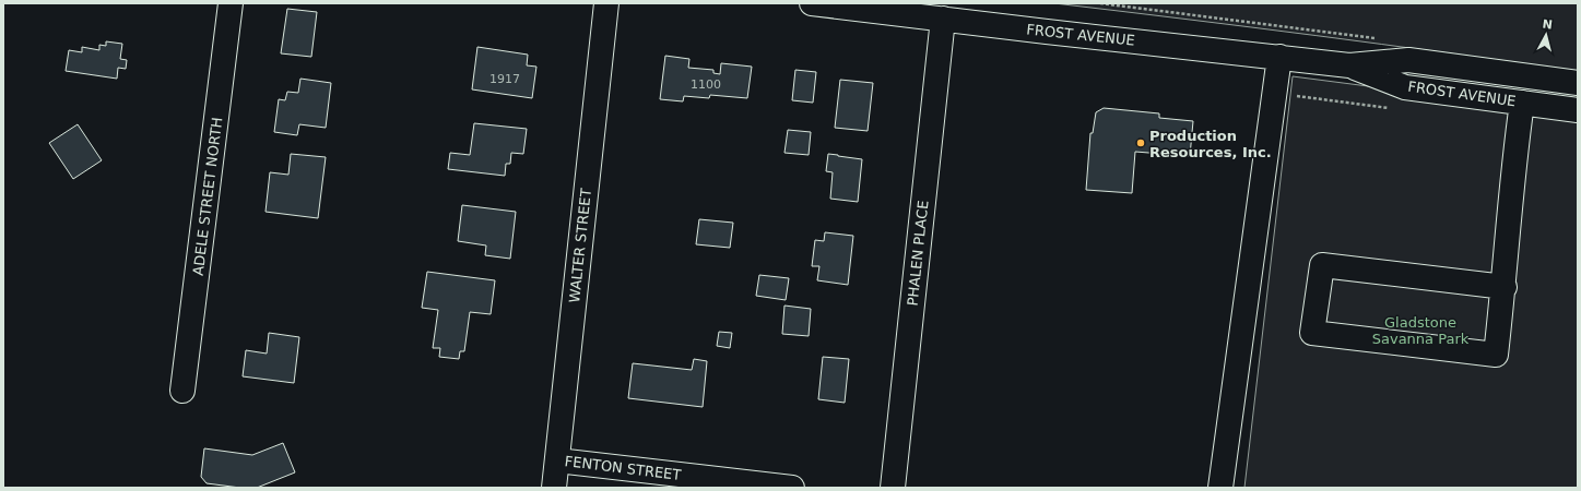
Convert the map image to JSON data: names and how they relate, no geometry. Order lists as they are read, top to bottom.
{
  "streets": {
    "street": [
      "FROST AVENUE",
      "ADELE STREET NORTH",
      "WALTER STREET",
      "PHALEN PLACE",
      "FENTON STREET"
    ]
  },
  "crossings": [
    ["FROST AVENUE", "PHALEN PLACE"],
    ["WALTER STREET", "FENTON STREET"]
  ],
  "parks": ["Gladstone Savanna Park"],
  "places": ["Production Resources, Inc."],
  "house_numbers": ["1917", "1100"],
  "north": "top"
}
